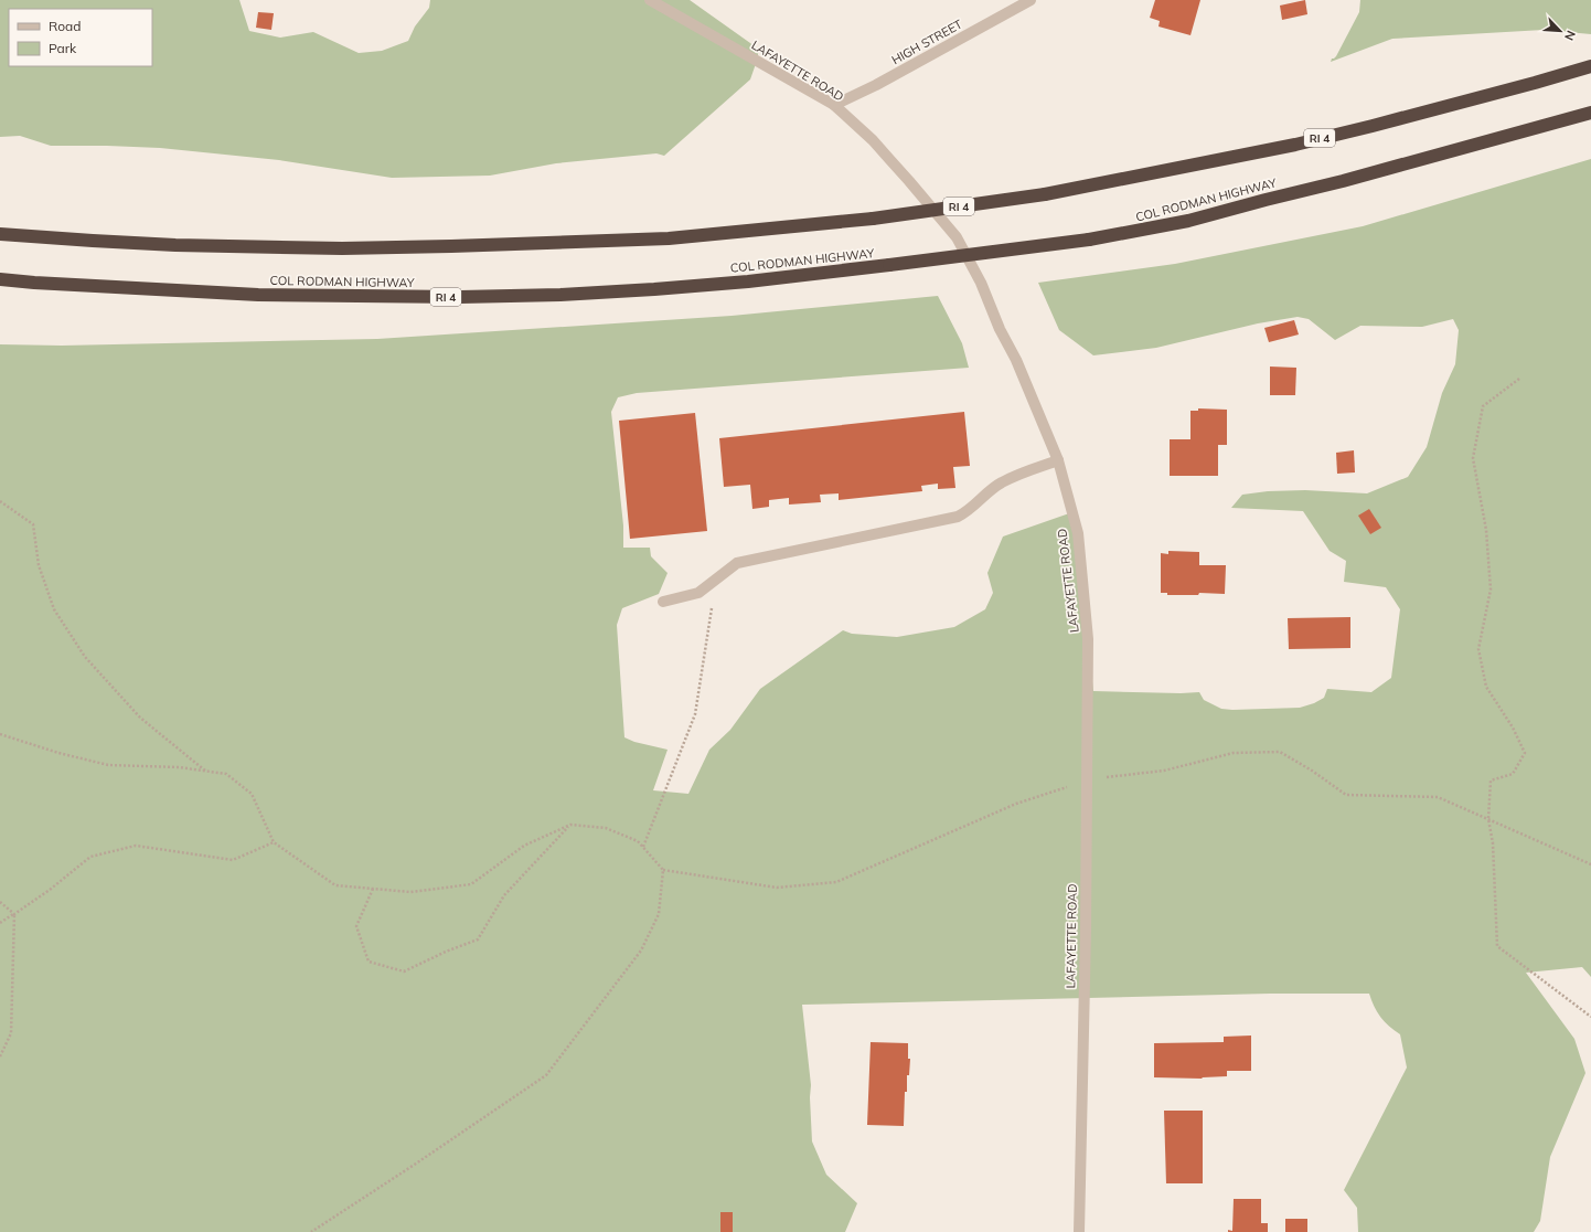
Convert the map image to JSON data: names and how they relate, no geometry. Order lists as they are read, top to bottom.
{
  "streets": {
    "highway": ["RI 4", "COL RODMAN HIGHWAY"],
    "street": ["HIGH STREET", "LAFAYETTE ROAD"]
  },
  "crossings": [
    ["HIGH STREET", "LAFAYETTE ROAD"]
  ],
  "legend": ["Road", "Park"],
  "north": "bottom right"
}
